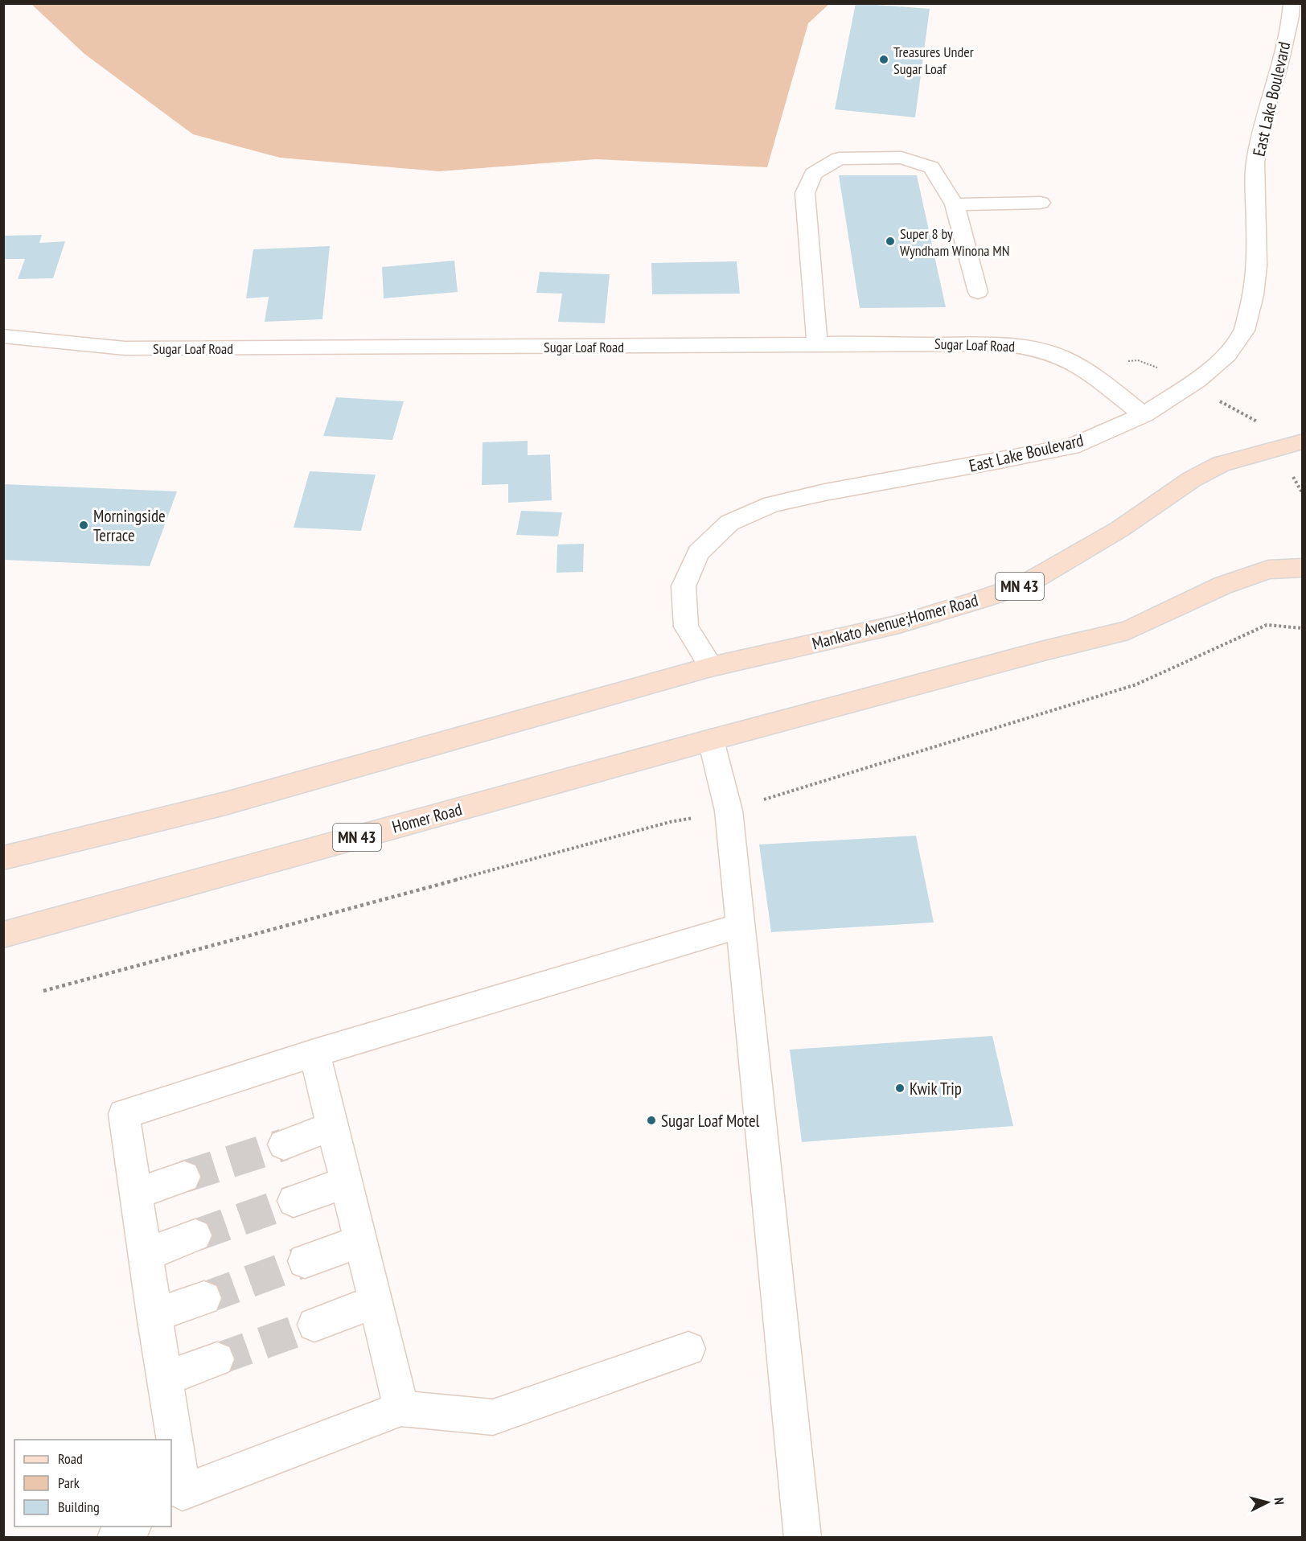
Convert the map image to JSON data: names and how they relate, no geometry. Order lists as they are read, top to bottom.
{
  "streets": {
    "main road": ["MN 43", "Mankato Avenue;Homer Road", "Homer Road"],
    "street": ["East Lake Boulevard", "Sugar Loaf Road"]
  },
  "crossings": [
    ["East Lake Boulevard", "Sugar Loaf Road"],
    ["East Lake Boulevard", "MN 43"],
    ["East Lake Boulevard", "Mankato Avenue;Homer Road"],
    ["MN 43", "Mankato Avenue;Homer Road"],
    ["MN 43", "Homer Road"]
  ],
  "places": [
    "Treasures Under Sugar Loaf",
    "Super 8 by Wyndham Winona MN",
    "Morningside Terrace",
    "Kwik Trip",
    "Sugar Loaf Motel"
  ],
  "legend": ["Road", "Park", "Building"],
  "north": "right"
}
